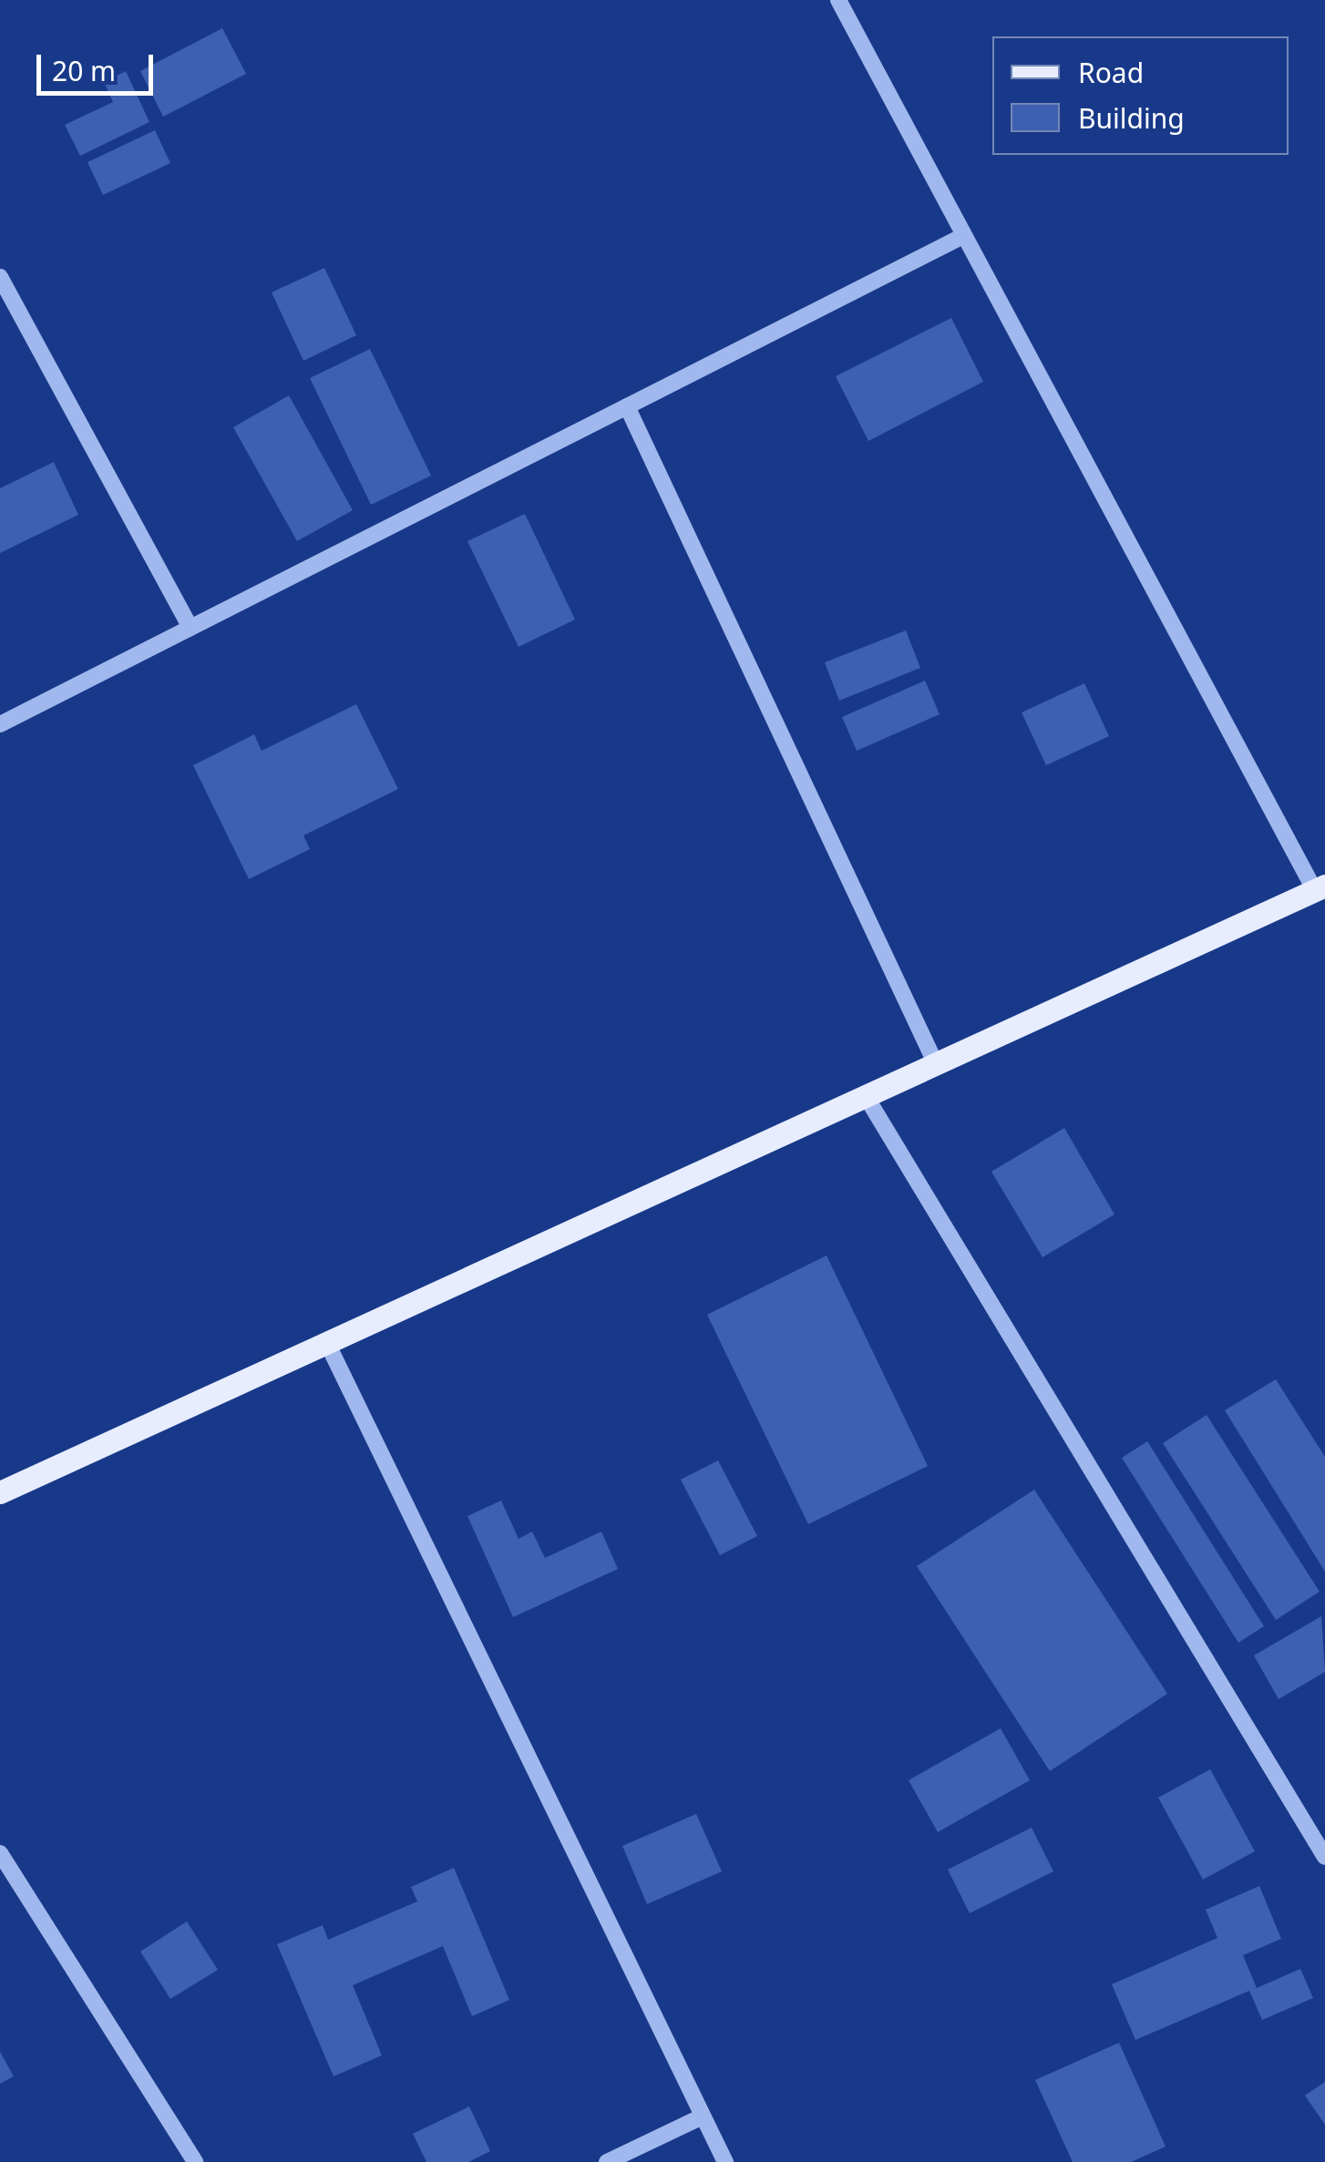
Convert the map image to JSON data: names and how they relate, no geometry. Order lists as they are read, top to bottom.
{
  "legend": ["Road", "Building"],
  "scale_bar": "20 m"
}
